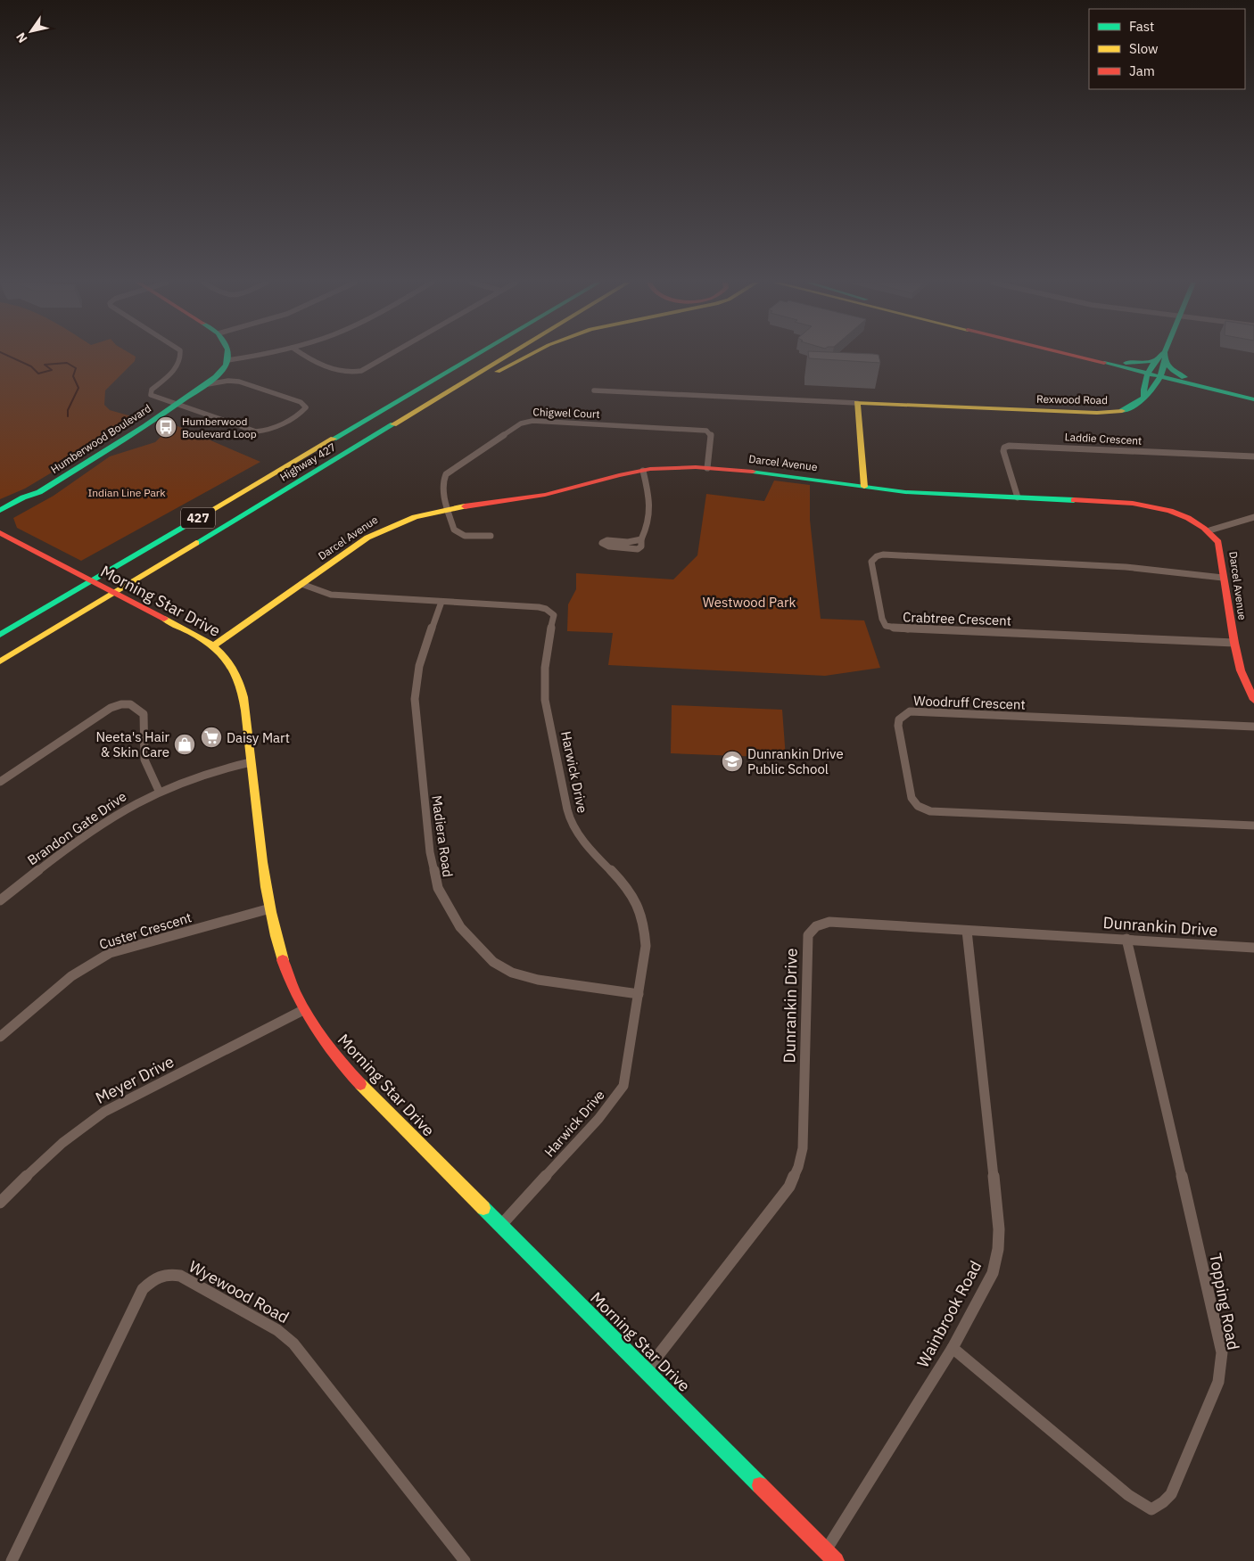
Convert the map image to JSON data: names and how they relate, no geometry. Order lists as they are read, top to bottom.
{
  "streets": {
    "main road": [
      "Rexwood Road",
      "Humberwood Boulevard",
      "Highway 427",
      "Darcel Avenue",
      "427",
      "Morning Star Drive"
    ],
    "street": [
      "Chigwel Court",
      "Laddie Crescent",
      "Crabtree Crescent",
      "Woodruff Crescent",
      "Harwick Drive",
      "Brandon Gate Drive",
      "Madiera Road",
      "Dunrankin Drive",
      "Custer Crescent",
      "Meyer Drive",
      "Wyewood Road",
      "Topping Road",
      "Wainbrook Road"
    ]
  },
  "crossings": [
    ["Chigwel Court", "Darcel Avenue"],
    ["Laddie Crescent", "Darcel Avenue"],
    ["Darcel Avenue", "Morning Star Drive"],
    ["Darcel Avenue", "Crabtree Crescent"],
    ["Darcel Avenue", "Harwick Drive"],
    ["Morning Star Drive", "Harwick Drive"],
    ["Morning Star Drive", "Brandon Gate Drive"],
    ["Morning Star Drive", "Dunrankin Drive"],
    ["Morning Star Drive", "Custer Crescent"],
    ["Morning Star Drive", "Meyer Drive"],
    ["Morning Star Drive", "Wainbrook Road"],
    ["Harwick Drive", "Madiera Road"],
    ["Dunrankin Drive", "Topping Road"],
    ["Dunrankin Drive", "Wainbrook Road"],
    ["Topping Road", "Wainbrook Road"]
  ],
  "parks": ["Indian Line Park", "Westwood Park"],
  "places": {
    "bus stop": ["Humberwood Boulevard Loop"],
    "supermarket": ["Daisy Mart"],
    "shop": ["Neeta's Hair & Skin Care"],
    "school or university": ["Dunrankin Drive Public School"]
  },
  "legend": ["Fast", "Slow", "Jam"],
  "north": "bottom left"
}
